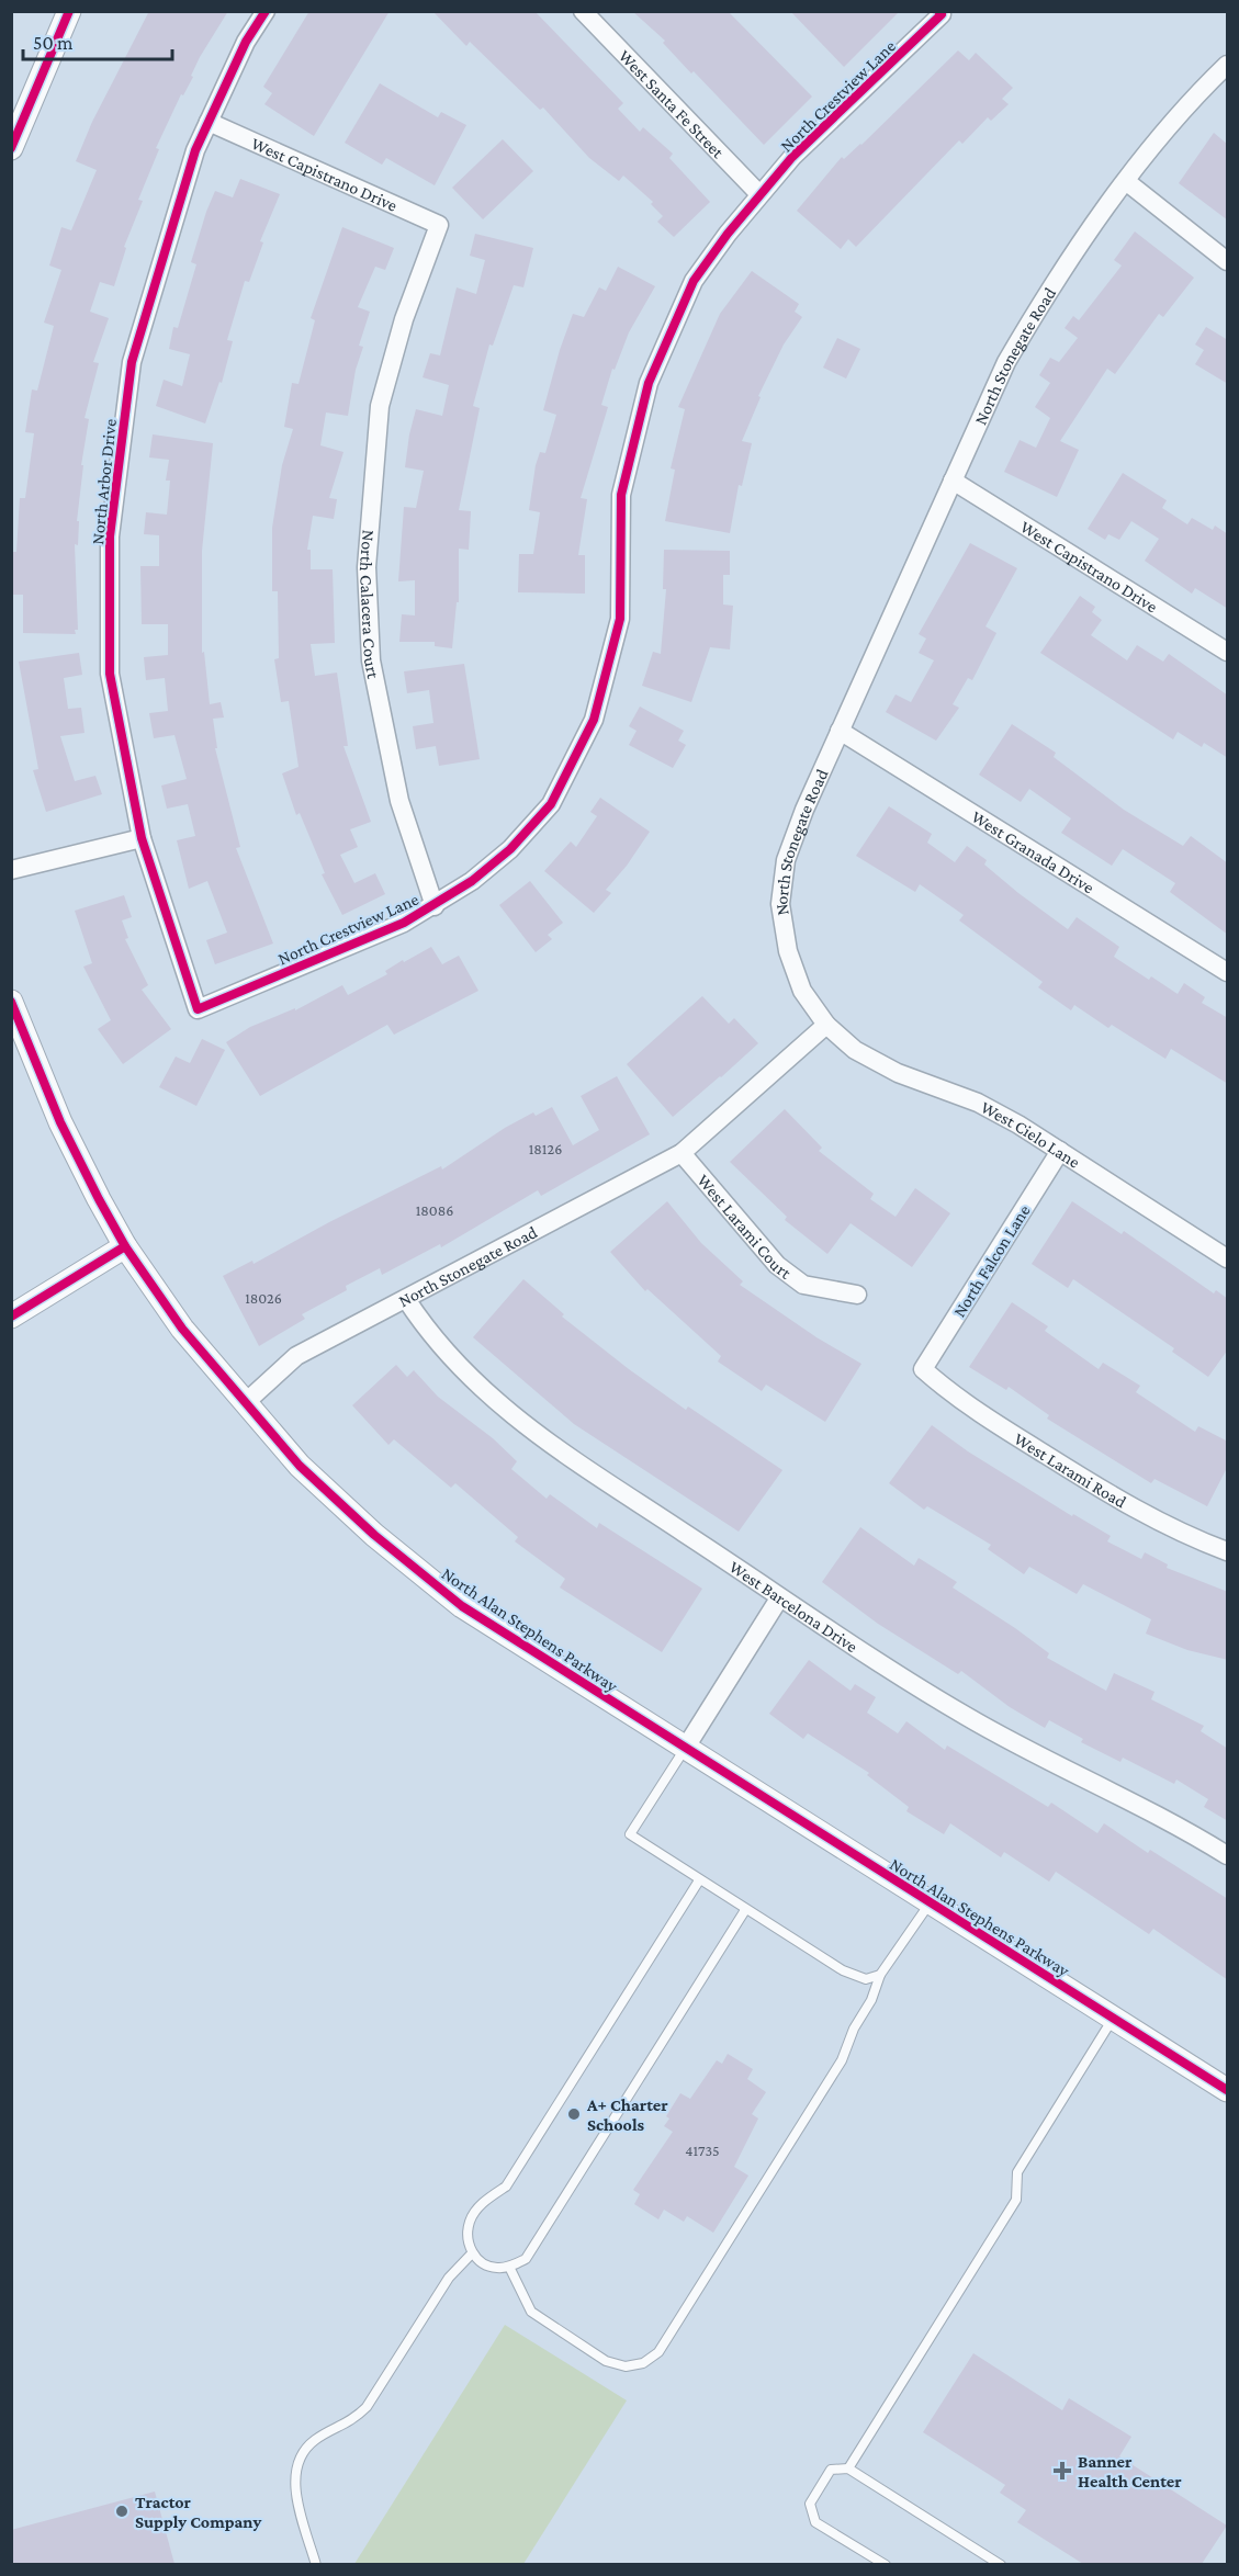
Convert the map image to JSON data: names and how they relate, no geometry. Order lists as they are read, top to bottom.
{
  "streets": {
    "street": [
      "North Crestview Lane",
      "West Santa Fe Street",
      "West Capistrano Drive",
      "North Stonegate Road",
      "North Arbor Drive",
      "North Calacera Court",
      "West Granada Drive",
      "West Cielo Lane",
      "West Larami Court",
      "North Falcon Lane",
      "West Larami Road",
      "West Barcelona Drive",
      "North Alan Stephens Parkway"
    ]
  },
  "crossings": [
    ["North Crestview Lane", "West Santa Fe Street"],
    ["North Crestview Lane", "North Arbor Drive"],
    ["North Crestview Lane", "North Calacera Court"],
    ["West Capistrano Drive", "North Stonegate Road"],
    ["West Capistrano Drive", "North Arbor Drive"],
    ["West Capistrano Drive", "North Calacera Court"],
    ["North Stonegate Road", "West Granada Drive"],
    ["North Stonegate Road", "West Cielo Lane"],
    ["North Stonegate Road", "West Larami Court"],
    ["North Stonegate Road", "West Barcelona Drive"],
    ["North Stonegate Road", "North Alan Stephens Parkway"],
    ["West Cielo Lane", "North Falcon Lane"],
    ["North Falcon Lane", "West Larami Road"]
  ],
  "places": {
    "other": ["A+ Charter Schools", "Tractor Supply Company"],
    "health": ["Banner Health Center"]
  },
  "house_numbers": [
    "18126",
    "18086",
    "18026",
    "41735"
  ],
  "scale_bar": "50 m"
}
